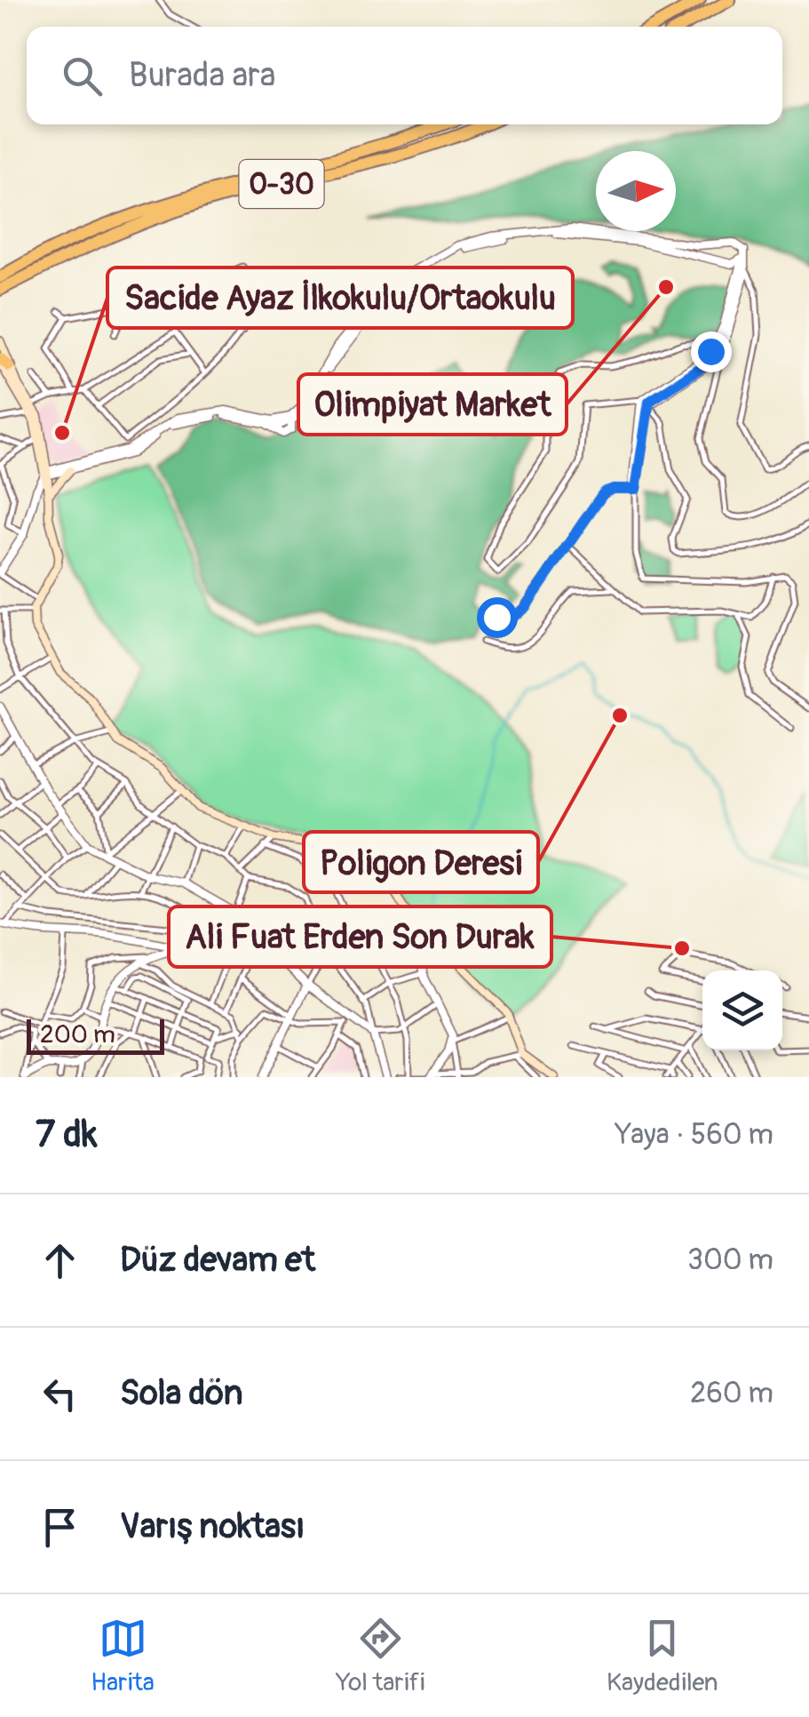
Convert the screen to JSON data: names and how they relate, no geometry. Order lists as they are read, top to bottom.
{
  "streets": {
    "highway": ["O-30"]
  },
  "places": [
    "Olimpiyat Market",
    "Sacide Ayaz İlkokulu/Ortaokulu",
    "Poligon Deresi",
    "Ali Fuat Erden Son Durak"
  ],
  "scale_bar": "200 m",
  "north": "right",
  "page": {
    "search": "Burada ara",
    "scale": "200 m",
    "heading": ["7 dk", "Yaya · 560 m"],
    "list": [
      ["Düz devam et", "300 m"],
      ["Sola dön", "260 m"],
      "Varış noktası"
    ],
    "nav": ["Harita", "Yol tarifi", "Kaydedilen"]
  }
}
